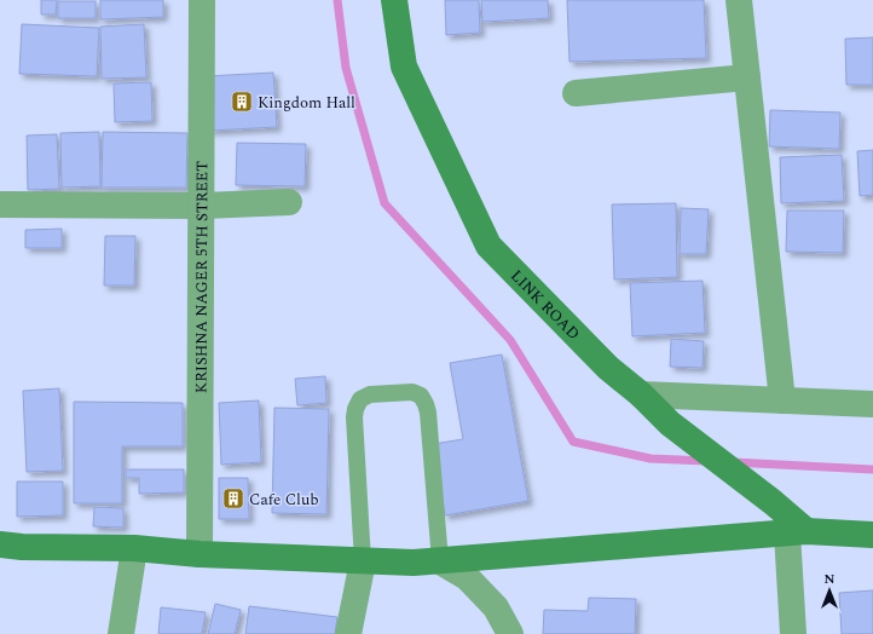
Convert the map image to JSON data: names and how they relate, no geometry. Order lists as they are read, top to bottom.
{
  "streets": {
    "street": ["KRISHNA NAGER 5TH STREET", "LINK ROAD"]
  },
  "places": {
    "building": ["Kingdom Hall", "Cafe Club"]
  },
  "north": "top"
}
